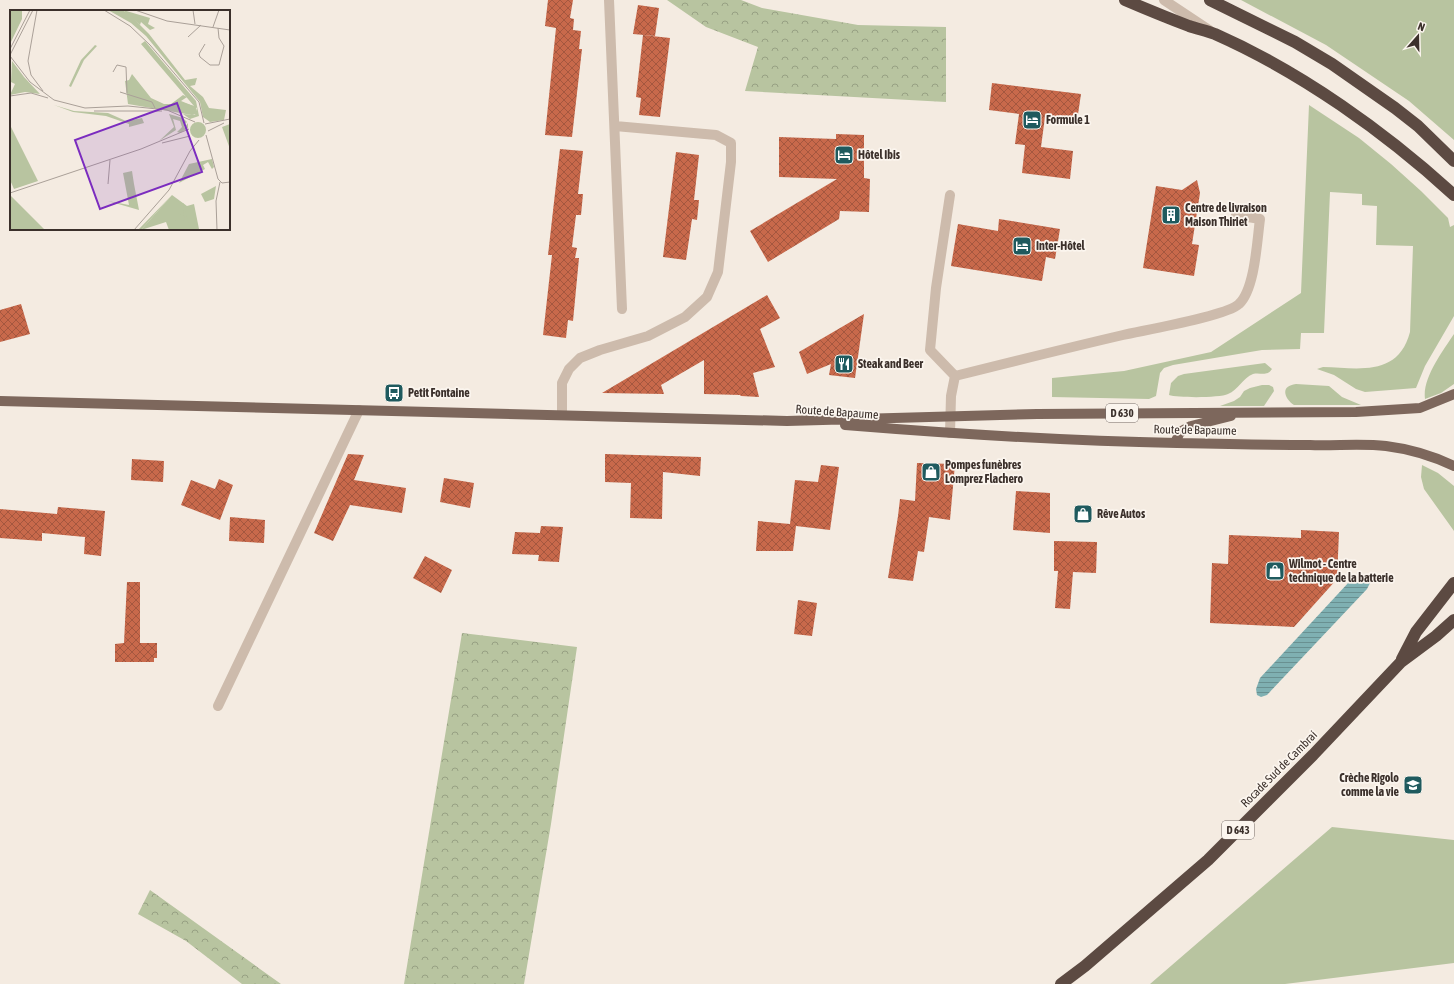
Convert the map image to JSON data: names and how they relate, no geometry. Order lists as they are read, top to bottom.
{
  "streets": {
    "highway": ["Rocade Sud de Cambrai", "D 643"],
    "main road": ["Route de Bapaume", "D 630"]
  },
  "crossings": [
    ["Route de Bapaume", "D 630"]
  ],
  "places": {
    "hotel": ["Formule 1", "Hôtel Ibis", "Inter-Hôtel"],
    "building": ["Centre de livraison Maison Thiriet"],
    "restaurant": ["Steak and Beer"],
    "bus stop": ["Petit Fontaine"],
    "shop": ["Pompes funèbres Lomprez Flachero", "Rêve Autos", "Wilmot - Centre technique de la batterie"],
    "school or university": ["Crèche Rigolo comme la vie"]
  },
  "north": "top"
}
